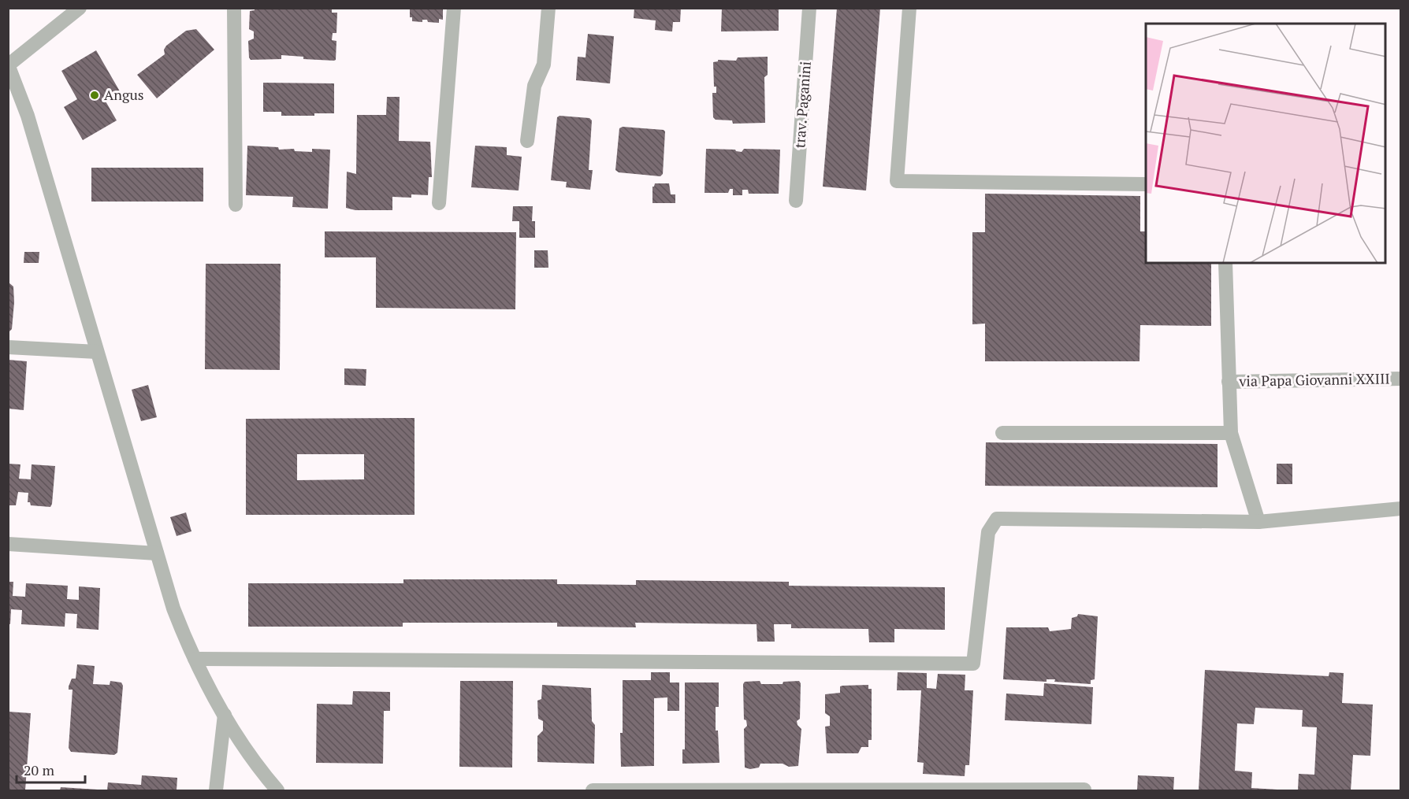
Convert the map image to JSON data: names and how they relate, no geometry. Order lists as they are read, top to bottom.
{
  "streets": {
    "street": ["trav. Paganini", "via Papa Giovanni XXIII"]
  },
  "places": ["Angus"],
  "scale_bar": "20 m"
}
